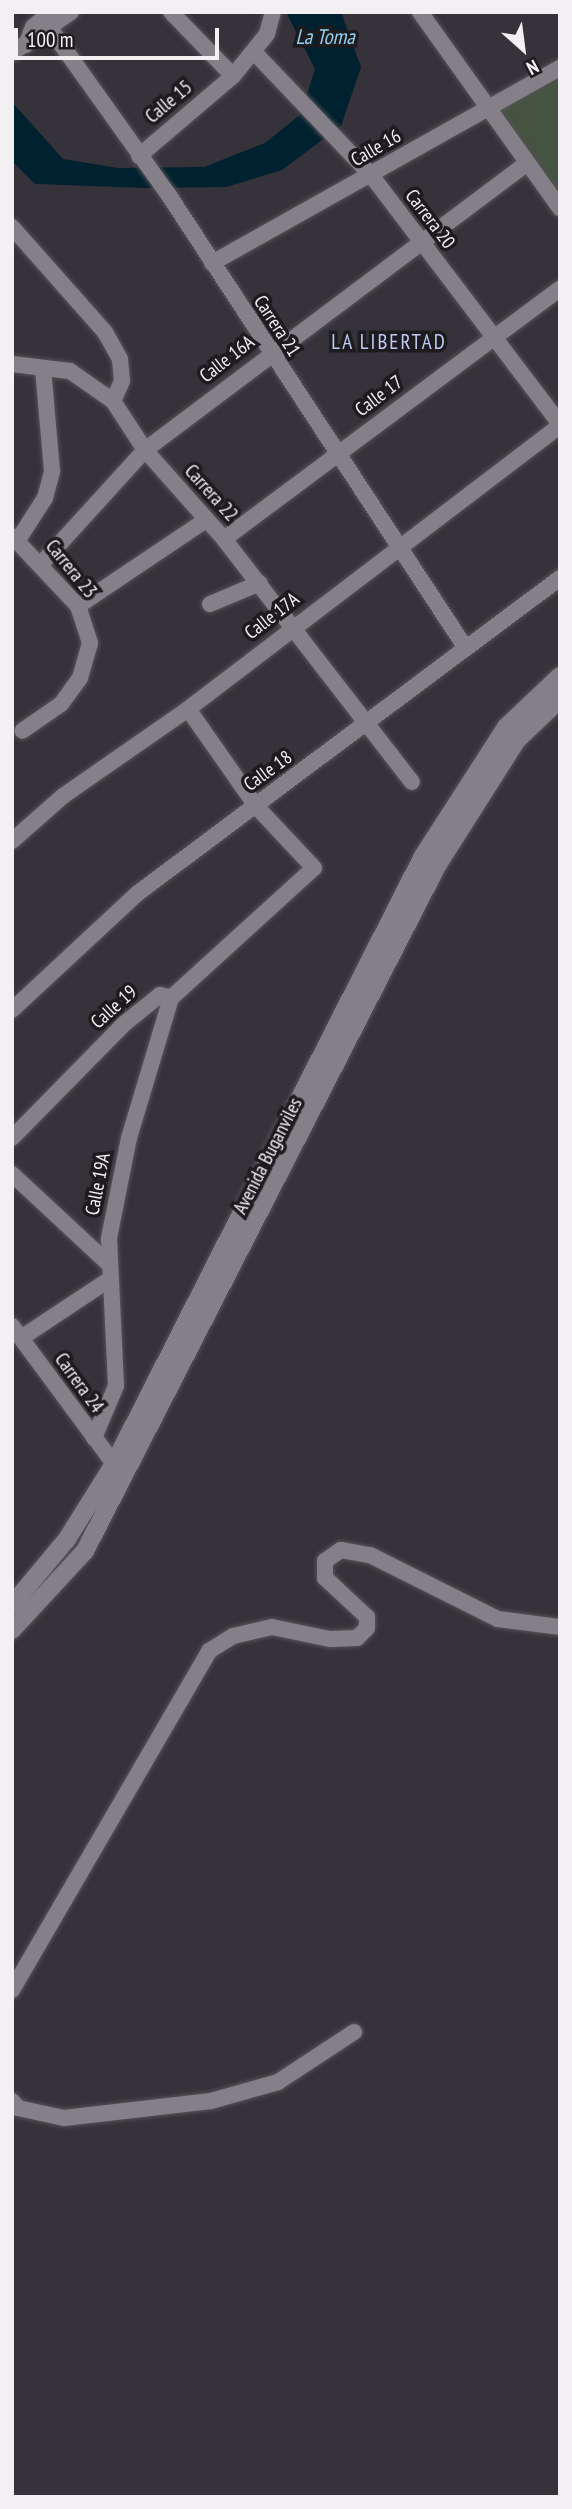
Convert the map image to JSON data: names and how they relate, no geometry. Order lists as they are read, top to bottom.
{
  "streets": {
    "main road": ["Avenida Buganviles"],
    "street": [
      "Calle 15",
      "Calle 16",
      "Carrera 20",
      "Carrera 21",
      "Calle 16A",
      "Calle 17",
      "Carrera 22",
      "Carrera 23",
      "Calle 17A",
      "Calle 18",
      "Calle 19",
      "Calle 19A",
      "Carrera 24"
    ]
  },
  "crossings": [
    ["Calle 15", "Carrera 20"],
    ["Calle 15", "Carrera 21"],
    ["Calle 16", "Carrera 20"],
    ["Calle 16", "Carrera 21"],
    ["Carrera 20", "Calle 16A"],
    ["Carrera 20", "Calle 17"],
    ["Carrera 20", "Calle 17A"],
    ["Carrera 21", "Calle 16A"],
    ["Carrera 21", "Calle 17"],
    ["Carrera 21", "Calle 17A"],
    ["Carrera 21", "Calle 18"],
    ["Calle 16A", "Carrera 22"],
    ["Calle 16A", "Carrera 23"],
    ["Calle 17", "Carrera 22"],
    ["Carrera 22", "Calle 17A"],
    ["Carrera 22", "Calle 18"],
    ["Calle 18", "Calle 19"],
    ["Calle 19", "Calle 19A"],
    ["Avenida Buganviles", "Carrera 24"],
    ["Calle 19A", "Carrera 24"]
  ],
  "districts": ["LA LIBERTAD"],
  "water": ["La Toma"],
  "scale_bar": "100 m",
  "north": "bottom right"
}
